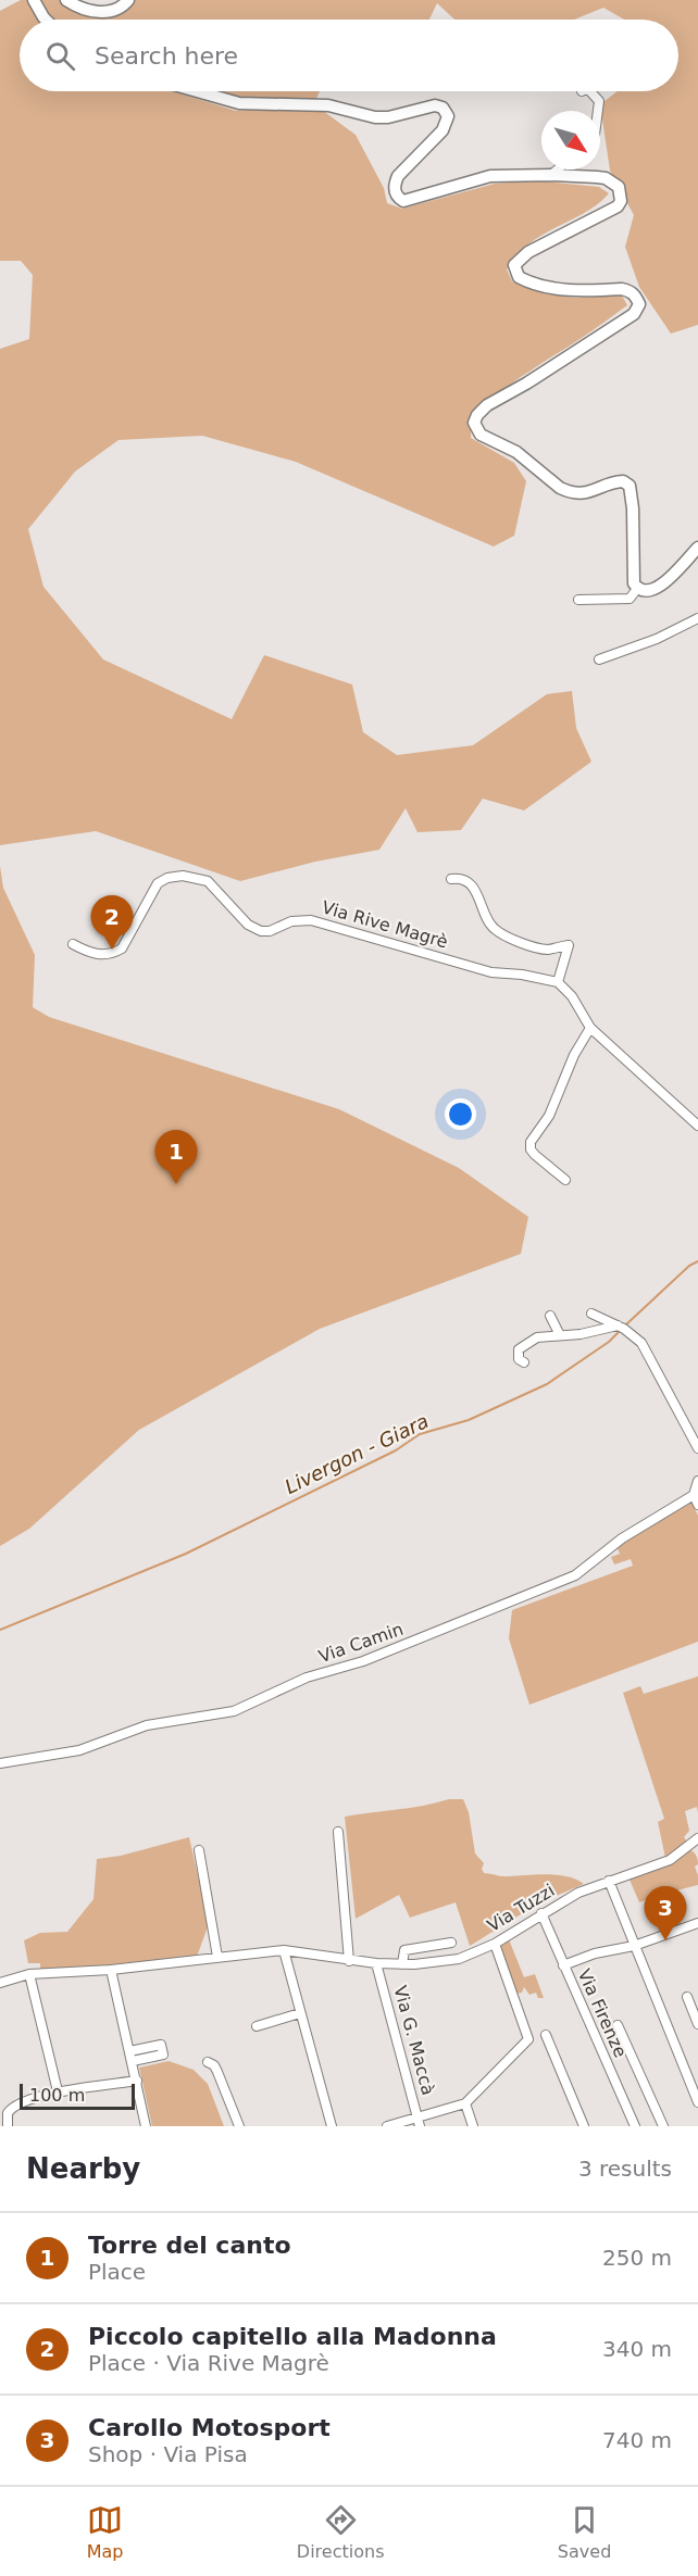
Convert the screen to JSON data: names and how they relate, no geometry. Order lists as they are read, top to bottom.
{
  "streets": {
    "street": [
      "Via Rive Magrè",
      "Via Camin",
      "Via Tuzzi",
      "Via Firenze",
      "Via G. Maccà"
    ]
  },
  "crossings": [
    ["Via Tuzzi", "Via Firenze"],
    ["Via Tuzzi", "Via G. Maccà"]
  ],
  "water": ["Livergon - Giara"],
  "scale_bar": "100 m",
  "north": "bottom right",
  "page": {
    "search": "Search here",
    "pins": ["2", "1", "3"],
    "scale": "100 m",
    "heading": ["Nearby", "3 results"],
    "list": [
      {
        "mark": "1",
        "name": "Torre del canto",
        "note": "Place",
        "value": "250 m"
      },
      {
        "mark": "2",
        "name": "Piccolo capitello alla Madonna",
        "note": "Place · Via Rive Magrè",
        "value": "340 m"
      },
      {
        "mark": "3",
        "name": "Carollo Motosport",
        "note": "Shop · Via Pisa",
        "value": "740 m"
      }
    ],
    "nav": ["Map", "Directions", "Saved"]
  }
}
